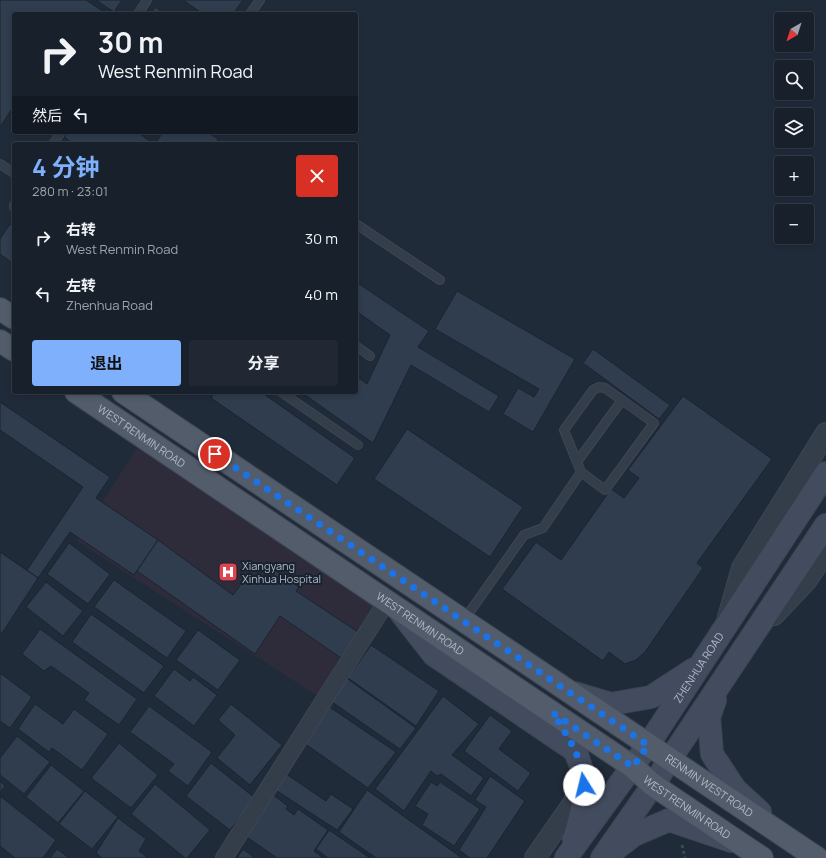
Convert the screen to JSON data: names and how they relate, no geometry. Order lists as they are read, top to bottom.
{
  "streets": {
    "main road": ["WEST RENMIN ROAD", "ZHENHUA ROAD", "RENMIN WEST ROAD"]
  },
  "crossings": [
    ["WEST RENMIN ROAD", "ZHENHUA ROAD"],
    ["ZHENHUA ROAD", "RENMIN WEST ROAD"]
  ],
  "places": {
    "hospital": ["Xiangyang Xinhua Hospital"]
  },
  "north": "bottom left",
  "page": {
    "map_buttons": ["+", "−"],
    "turn": ["30 m", "West Renmin Road"],
    "then": "然后",
    "heading": ["4 分钟", "280 m · 23:01"],
    "list": [
      {
        "name": "右转",
        "note": "West Renmin Road",
        "value": "30 m"
      },
      {
        "name": "左转",
        "note": "Zhenhua Road",
        "value": "40 m"
      }
    ],
    "buttons": ["退出", "分享"]
  }
}
